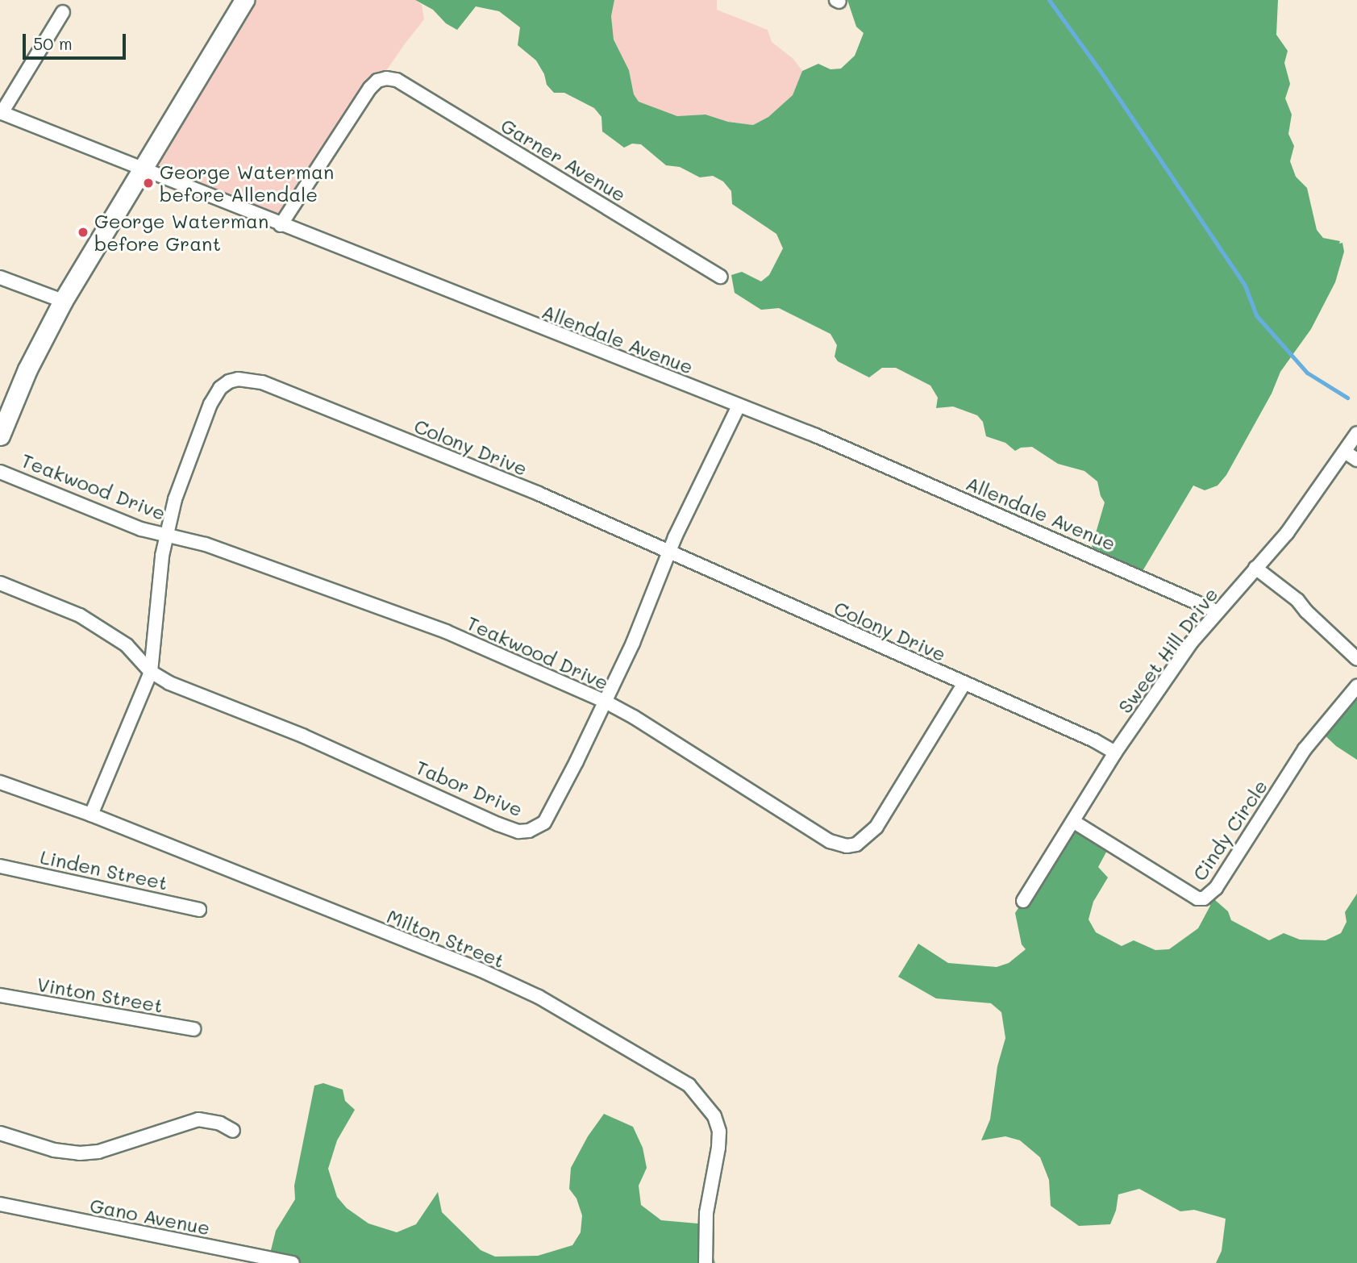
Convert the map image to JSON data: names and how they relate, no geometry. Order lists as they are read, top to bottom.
{
  "streets": {
    "street": [
      "Garner Avenue",
      "Allendale Avenue",
      "Colony Drive",
      "Teakwood Drive",
      "Sweet Hill Drive",
      "Tabor Drive",
      "Cindy Circle",
      "Linden Street",
      "Milton Street",
      "Vinton Street",
      "Gano Avenue"
    ]
  },
  "crossings": [
    ["Garner Avenue", "Allendale Avenue"],
    ["Allendale Avenue", "Sweet Hill Drive"],
    ["Allendale Avenue", "Tabor Drive"],
    ["Colony Drive", "Teakwood Drive"],
    ["Colony Drive", "Sweet Hill Drive"],
    ["Colony Drive", "Tabor Drive"],
    ["Colony Drive", "Milton Street"],
    ["Teakwood Drive", "Tabor Drive"],
    ["Sweet Hill Drive", "Cindy Circle"]
  ],
  "places": ["George Waterman before Allendale", "George Waterman before Grant"],
  "scale_bar": "50 m"
}
